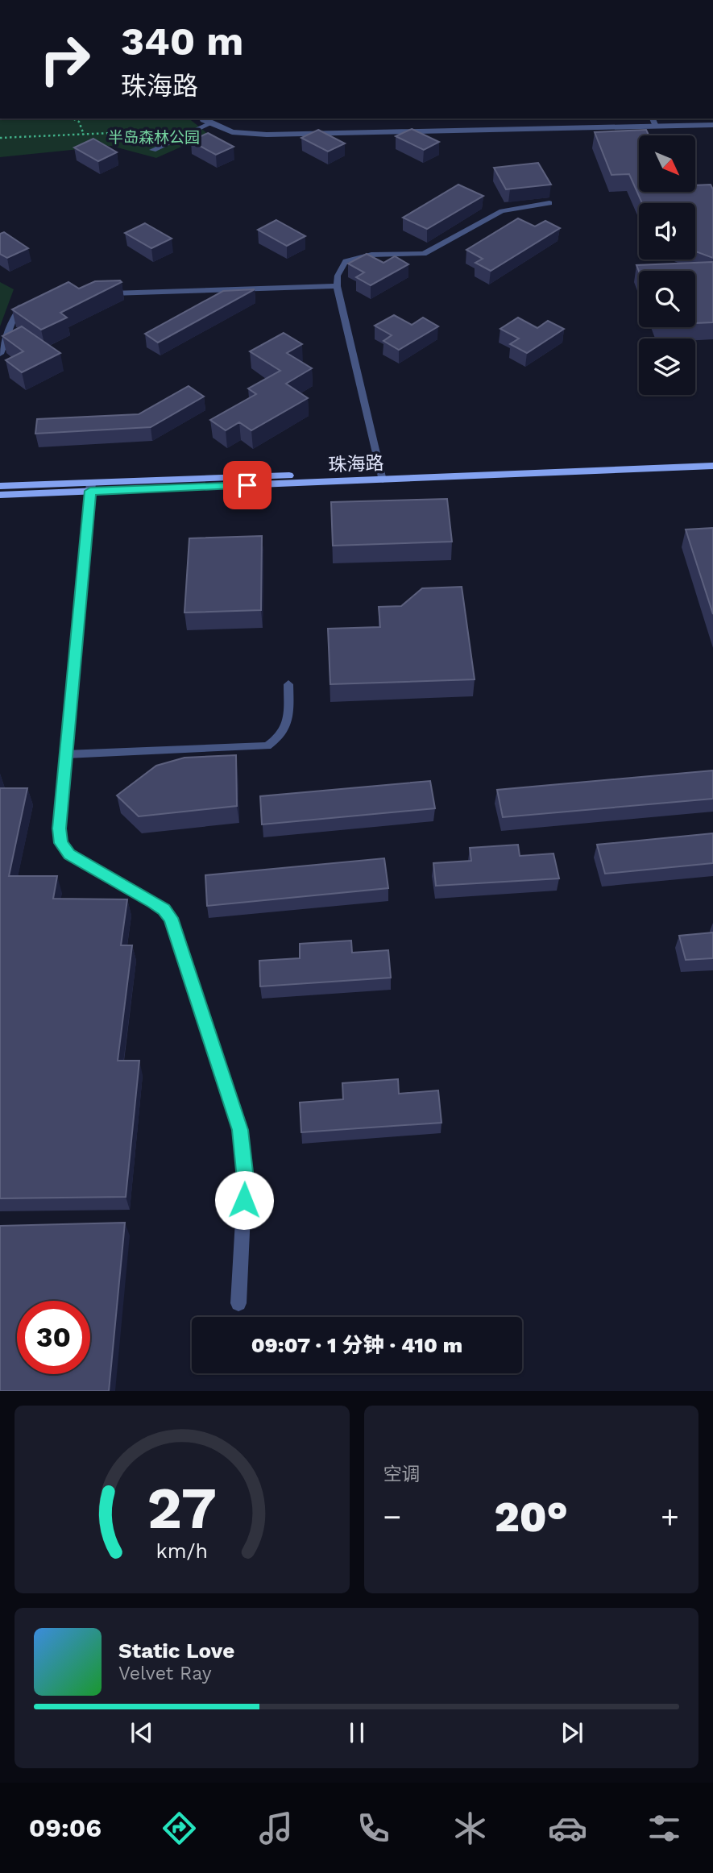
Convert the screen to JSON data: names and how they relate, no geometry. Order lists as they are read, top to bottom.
{
  "streets": {
    "main road": ["珠海路"]
  },
  "parks": ["半岛森林公园"],
  "north": "bottom right",
  "page": {
    "turn": ["340 m", "珠海路"],
    "limit": "30",
    "trip": "09:07 · 1 分钟 · 410 m",
    "tile": "空调",
    "heat": ["−", "20°", "+"],
    "song": ["Static Love", "Velvet Ray"],
    "tabs": "09:06",
    "gauge": ["27", "km/h"]
  }
}
